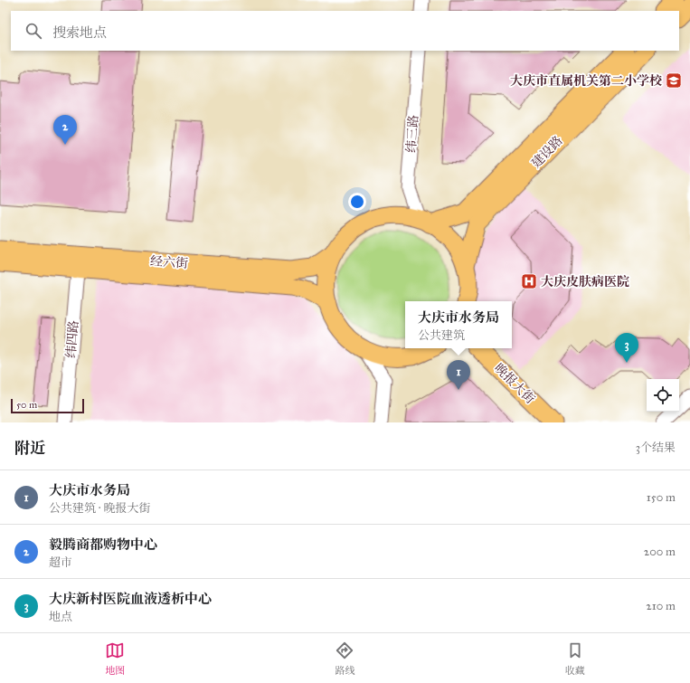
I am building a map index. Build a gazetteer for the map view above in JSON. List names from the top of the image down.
{
  "streets": {
    "main road": ["建设路", "经六街", "晚报大街"],
    "street": ["纬三路", "纬四路"]
  },
  "crossings": [
    ["纬三路", "建设路"],
    ["经六街", "纬四路"]
  ],
  "places": {
    "school or university": ["大庆市直属机关第二小学校"],
    "hospital": ["大庆皮肤病医院"]
  },
  "scale_bar": "50 m",
  "page": {
    "search": "搜索地点",
    "pins": ["2", "3", "1"],
    "popup": ["大庆市水务局", "公共建筑"],
    "scale": "50 m",
    "heading": ["附近", "3个结果"],
    "list": [
      {
        "mark": "1",
        "name": "大庆市水务局",
        "note": "公共建筑 · 晚报大街",
        "value": "150 m"
      },
      {
        "mark": "2",
        "name": "毅腾商都购物中心",
        "note": "超市",
        "value": "200 m"
      },
      {
        "mark": "3",
        "name": "大庆新村医院血液透析中心",
        "note": "地点",
        "value": "210 m"
      }
    ],
    "nav": ["地图", "路线", "收藏"]
  }
}
